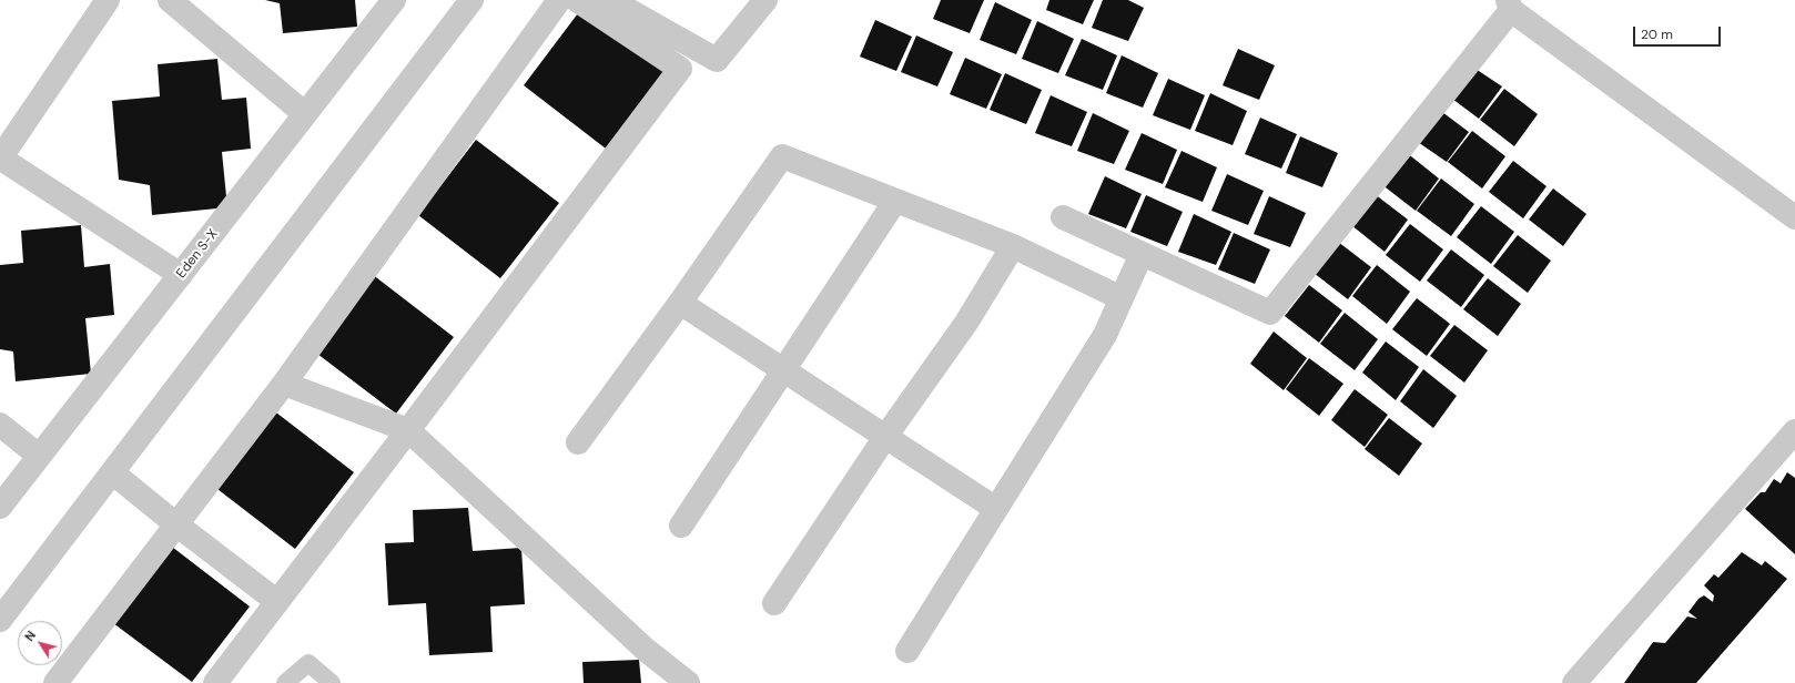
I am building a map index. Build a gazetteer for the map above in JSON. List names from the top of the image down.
{
  "streets": {
    "street": ["Eden S-X"]
  },
  "scale_bar": "20 m",
  "north": "top left"
}
